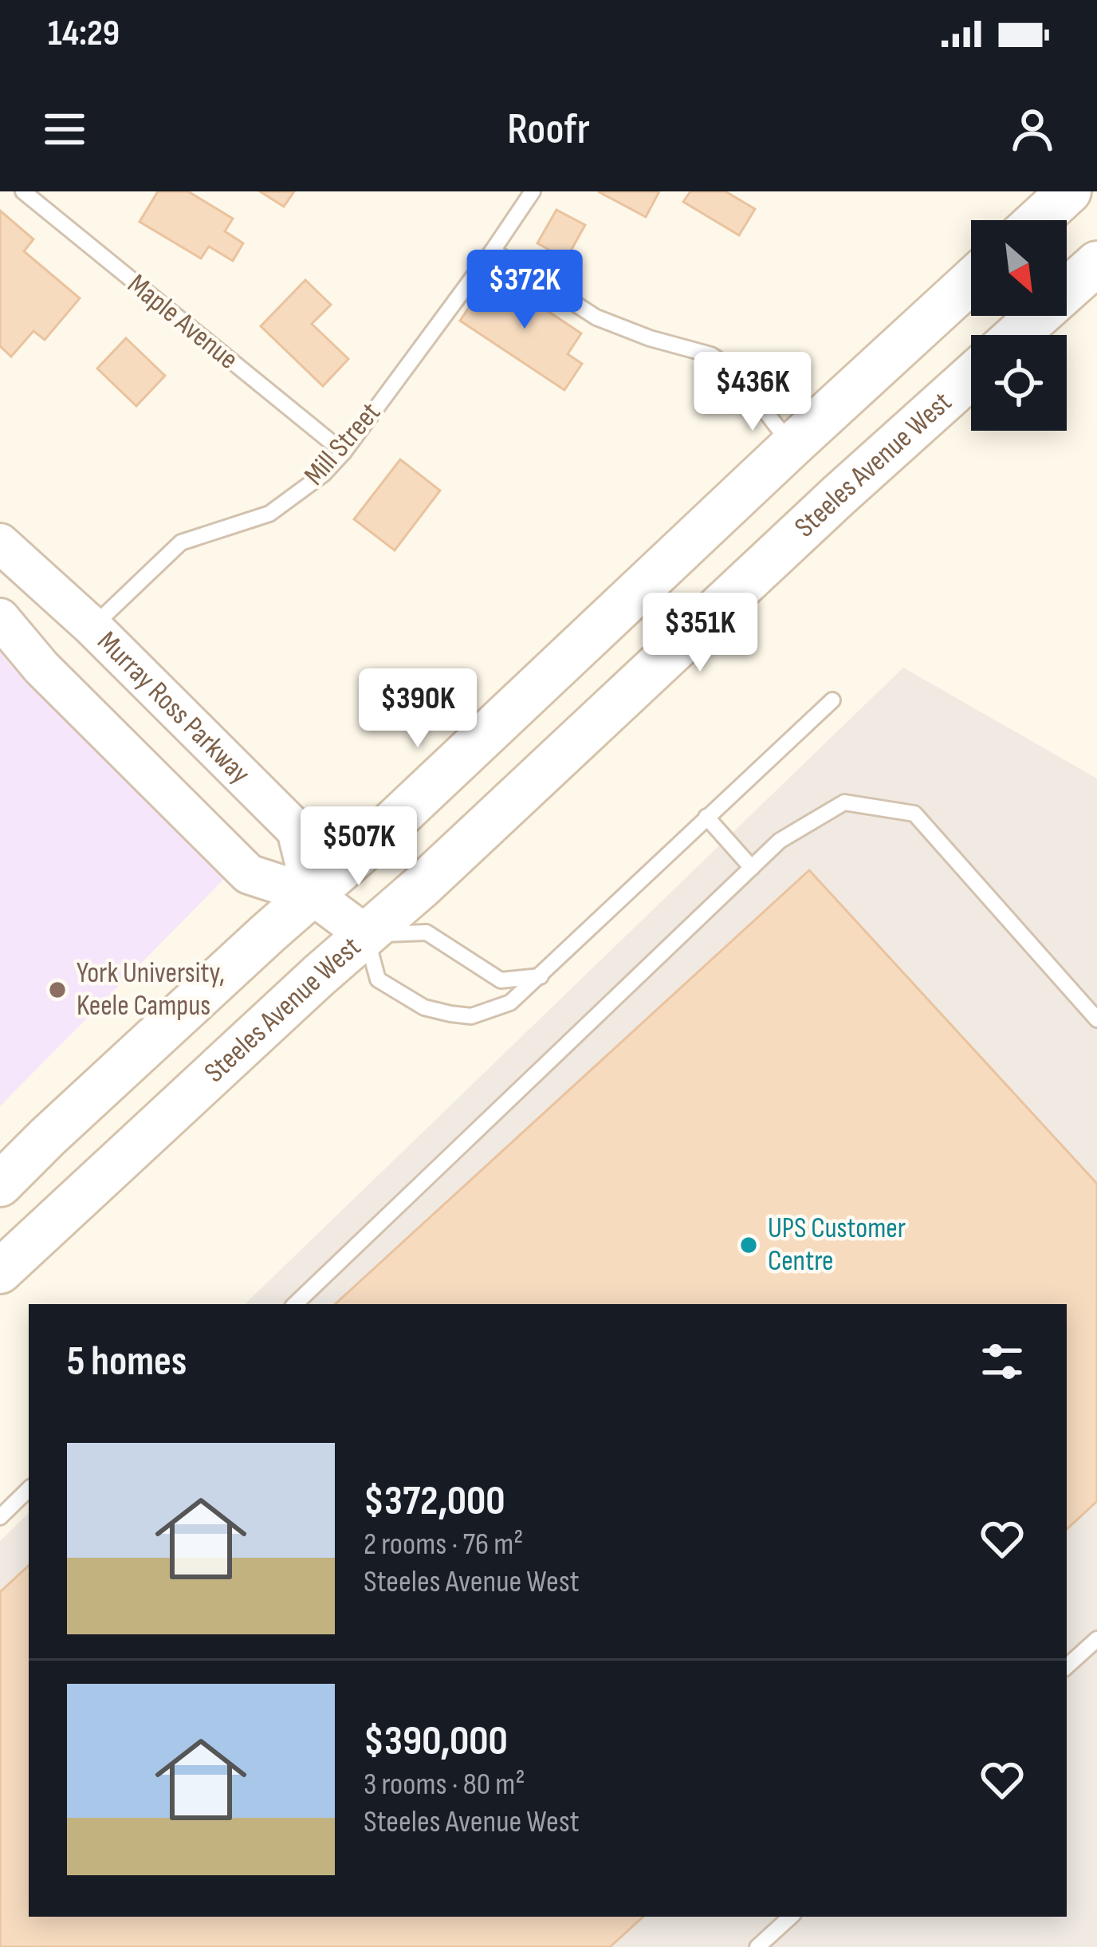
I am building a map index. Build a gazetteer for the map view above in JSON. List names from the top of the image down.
{
  "streets": {
    "main road": ["Steeles Avenue West"],
    "street": ["Murray Ross Parkway"],
    "lane": ["Maple Avenue", "Mill Street"]
  },
  "crossings": [
    ["Maple Avenue", "Mill Street"],
    ["Mill Street", "Murray Ross Parkway"]
  ],
  "places": ["York University, Keele Campus", "UPS Customer Centre"],
  "north": "bottom right",
  "page": {
    "status": "14:29",
    "header": "Roofr",
    "price": [
      "$372K",
      "$436K",
      "$351K",
      "$390K",
      "$507K"
    ],
    "heading": "5 homes",
    "list": [
      {
        "name": "$372,000",
        "note": "2 rooms · 76 m² · Steeles Avenue West"
      },
      {
        "name": "$390,000",
        "note": "3 rooms · 80 m² · Steeles Avenue West"
      }
    ]
  }
}
